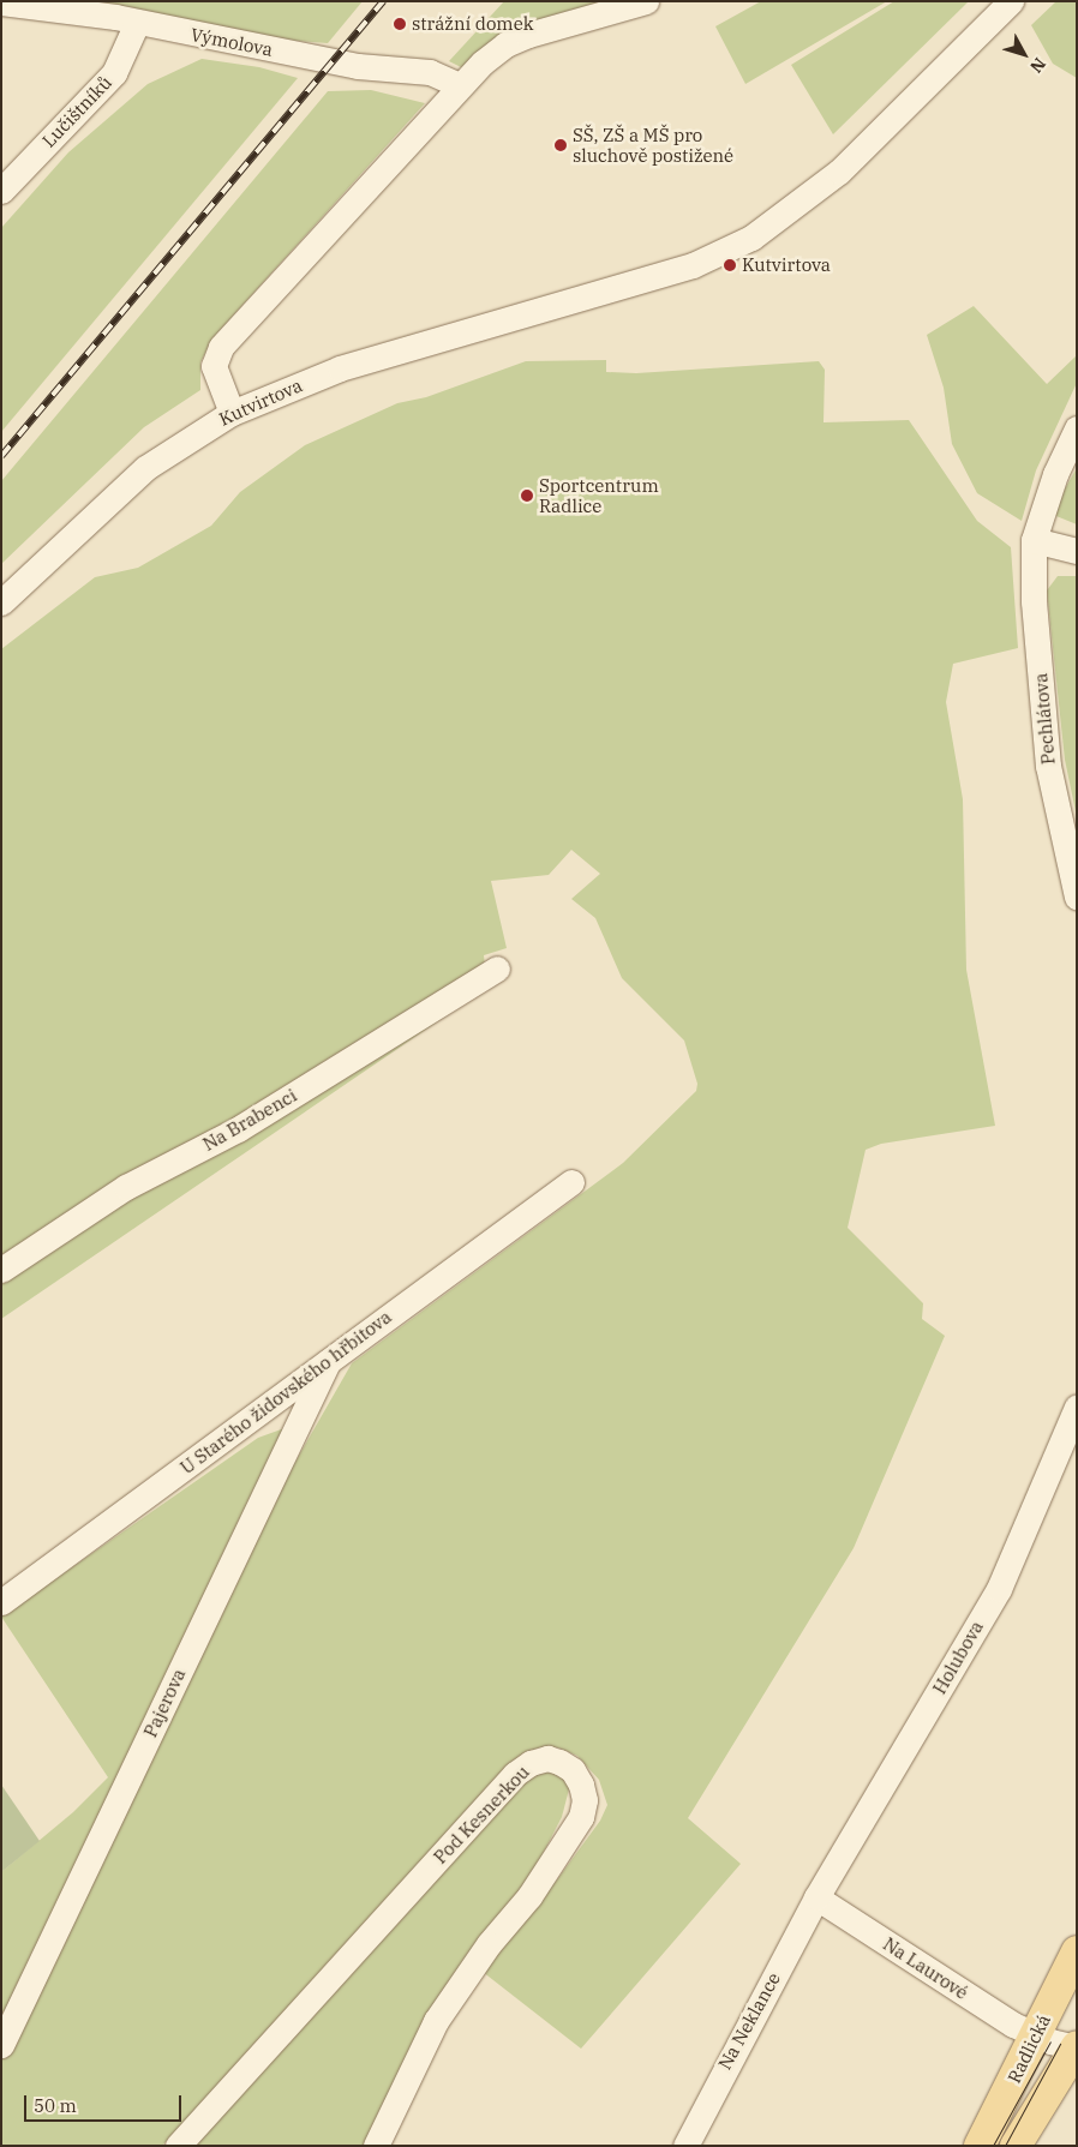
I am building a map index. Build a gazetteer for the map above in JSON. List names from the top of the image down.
{
  "streets": {
    "main road": ["Radlická"],
    "street": [
      "Výmolova",
      "Lučištníků",
      "Kutvirtova",
      "Pechlátova",
      "Na Brabenci",
      "U Starého židovského hřbitova",
      "Holubova",
      "Pajerova",
      "Pod Kesnerkou",
      "Na Laurové",
      "Na Neklance"
    ]
  },
  "crossings": [
    ["Výmolova", "Lučištníků"],
    ["U Starého židovského hřbitova", "Pajerova"],
    ["Holubova", "Na Laurové"],
    ["Holubova", "Na Neklance"],
    ["Na Laurové", "Na Neklance"],
    ["Na Laurové", "Radlická"]
  ],
  "places": [
    "strážní domek",
    "SŠ, ZŠ a MŠ pro sluchově postižené",
    "Kutvirtova",
    "Sportcentrum Radlice"
  ],
  "scale_bar": "50 m",
  "north": "bottom right"
}
